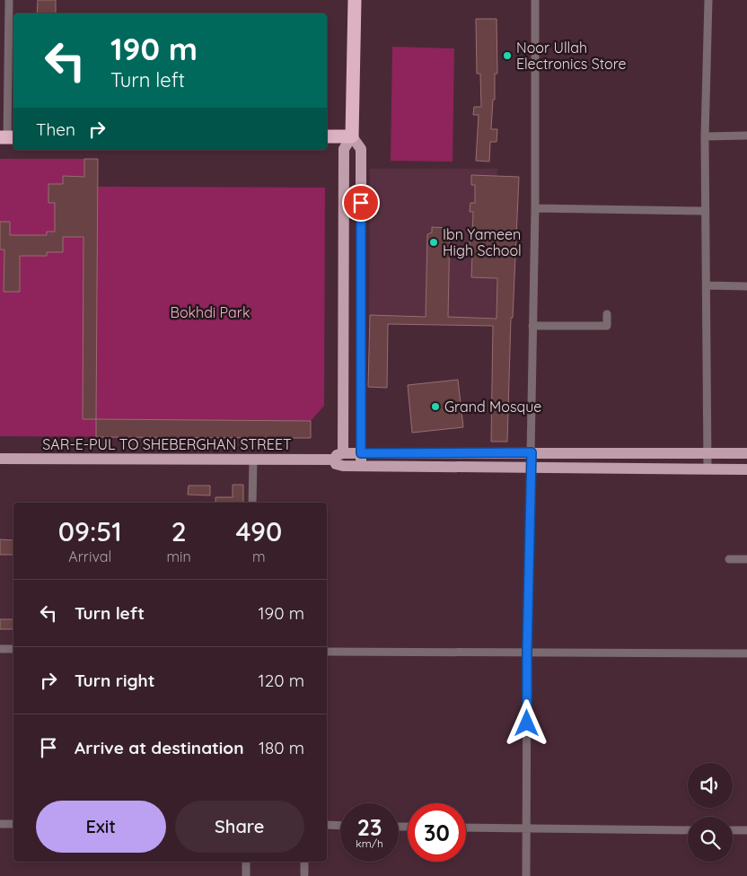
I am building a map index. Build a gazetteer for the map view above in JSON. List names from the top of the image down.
{
  "streets": {
    "main road": ["SAR-E-PUL TO SHEBERGHAN STREET"]
  },
  "parks": ["Bokhdi Park"],
  "places": ["Noor Ullah Electronics Store", "Ibn Yameen High School", "Grand Mosque"],
  "page": {
    "turn": ["190 m", "Turn left"],
    "then": "Then",
    "eta": [
      "09:51",
      "Arrival",
      "2",
      "min",
      "490",
      "m"
    ],
    "list": [
      {
        "name": "Turn left",
        "value": "190 m"
      },
      {
        "name": "Turn right",
        "value": "120 m"
      },
      {
        "name": "Arrive at destination",
        "value": "180 m"
      }
    ],
    "buttons": ["Exit", "Share"],
    "speed": "23 km/h",
    "limit": "30"
  }
}
